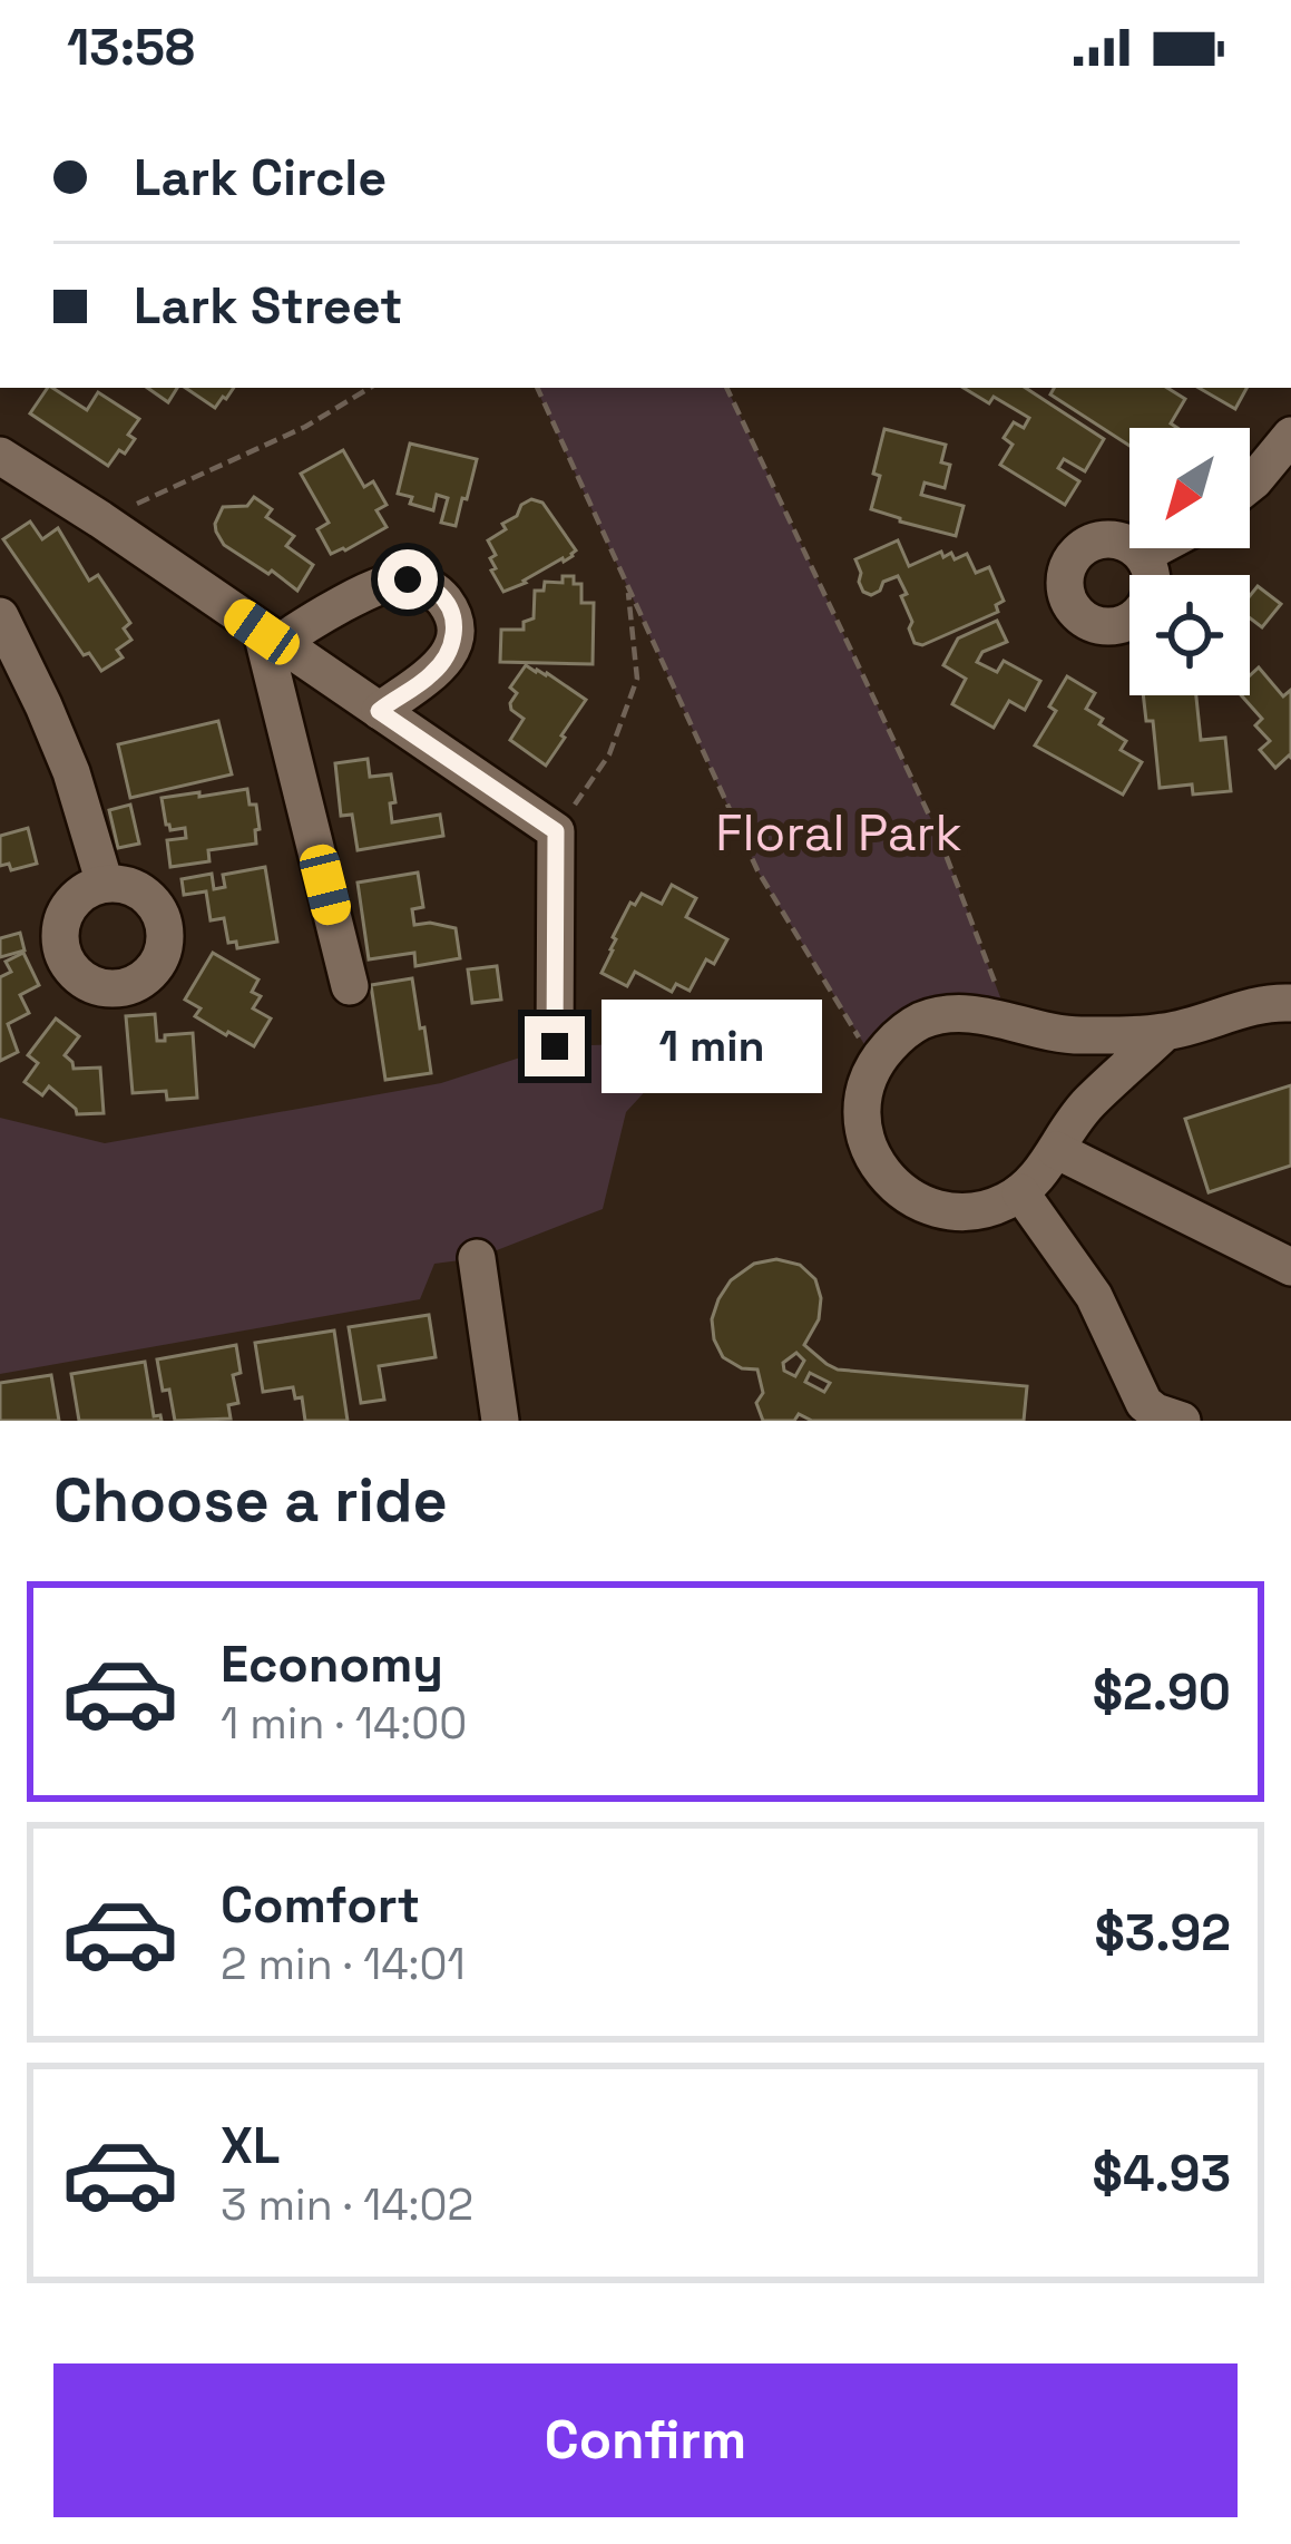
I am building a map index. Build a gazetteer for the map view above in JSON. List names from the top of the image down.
{
  "parks": ["Floral Park"],
  "north": "bottom left",
  "page": {
    "status": "13:58",
    "banner": ["Lark Circle", "Lark Street"],
    "bubble": "1 min",
    "heading": "Choose a ride",
    "list": [
      {
        "name": "Economy",
        "note": "1 min · 14:00",
        "value": "$2.90"
      },
      {
        "name": "Comfort",
        "note": "2 min · 14:01",
        "value": "$3.92"
      },
      {
        "name": "XL",
        "note": "3 min · 14:02",
        "value": "$4.93"
      }
    ],
    "buttons": "Confirm"
  }
}
